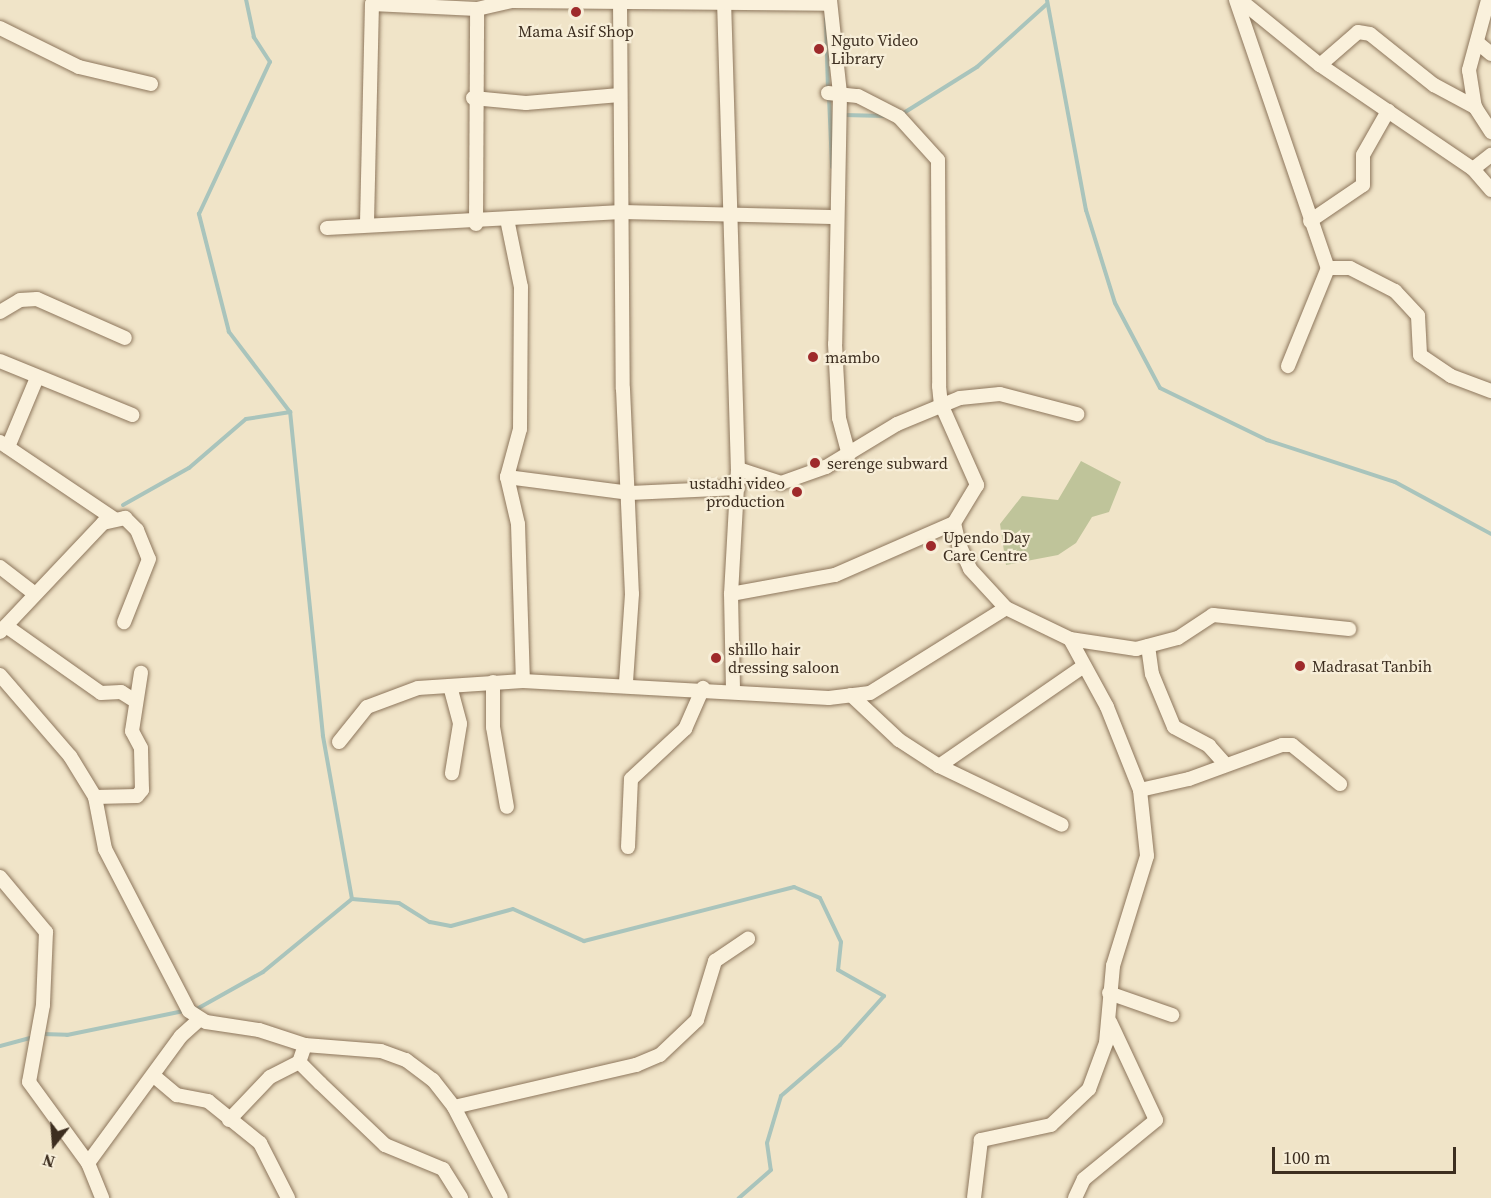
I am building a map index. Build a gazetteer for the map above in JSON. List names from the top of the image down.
{
  "places": [
    "Mama Asif Shop",
    "Nguto Video Library",
    "mambo",
    "serenge subward",
    "ustadhi video production",
    "Upendo Day Care Centre",
    "shillo hair dressing saloon",
    "Madrasat Tanbih"
  ],
  "scale_bar": "100 m",
  "north": "bottom"
}
